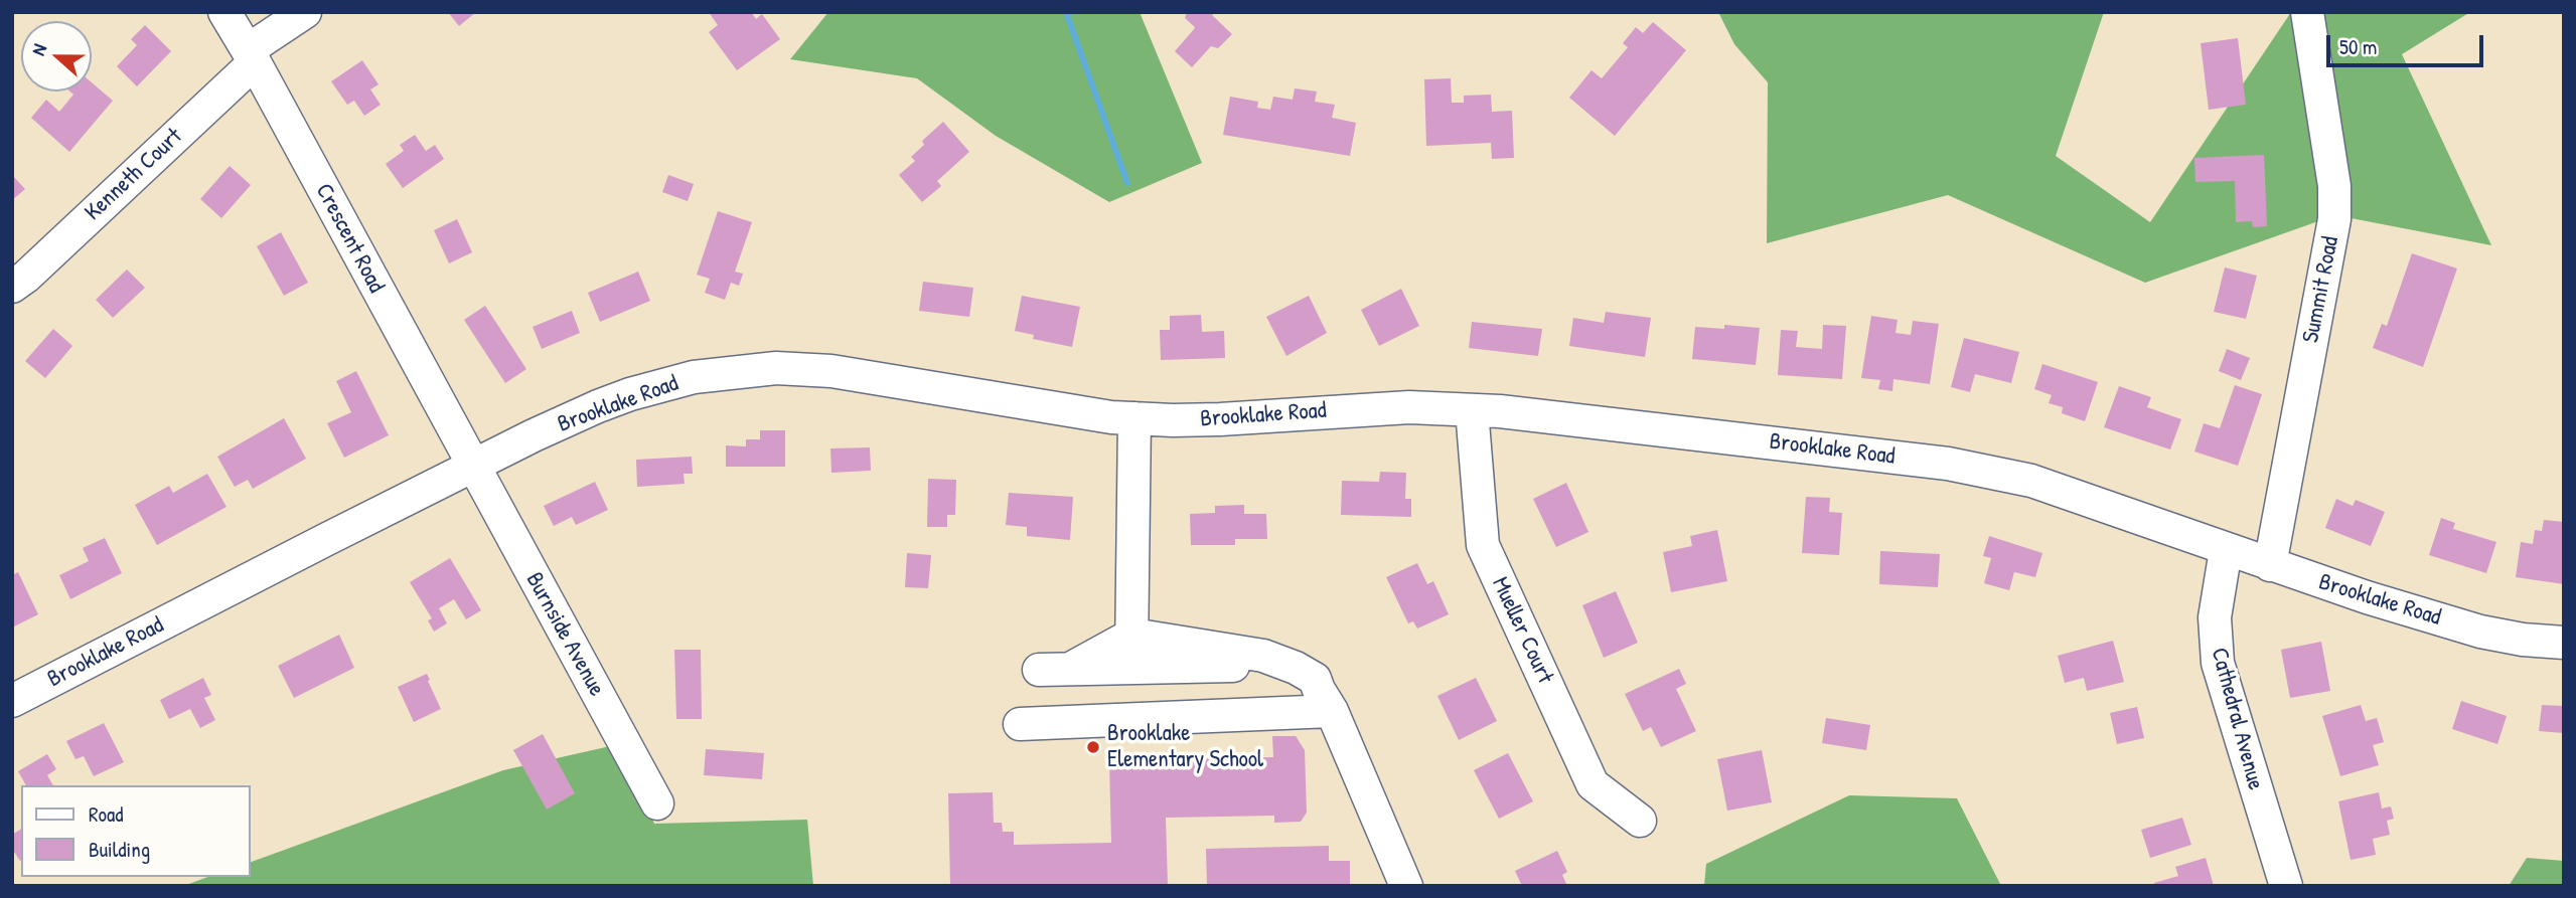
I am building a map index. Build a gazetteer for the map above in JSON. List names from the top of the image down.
{
  "streets": {
    "street": [
      "Kenneth Court",
      "Crescent Road",
      "Summit Road",
      "Brooklake Road",
      "Mueller Court",
      "Burnside Avenue",
      "Cathedral Avenue"
    ]
  },
  "crossings": [
    ["Kenneth Court", "Crescent Road"],
    ["Crescent Road", "Brooklake Road"],
    ["Crescent Road", "Burnside Avenue"],
    ["Summit Road", "Brooklake Road"],
    ["Brooklake Road", "Mueller Court"],
    ["Brooklake Road", "Burnside Avenue"],
    ["Brooklake Road", "Cathedral Avenue"]
  ],
  "places": ["Brooklake Elementary School"],
  "legend": ["Road", "Building"],
  "scale_bar": "50 m",
  "north": "left"
}
